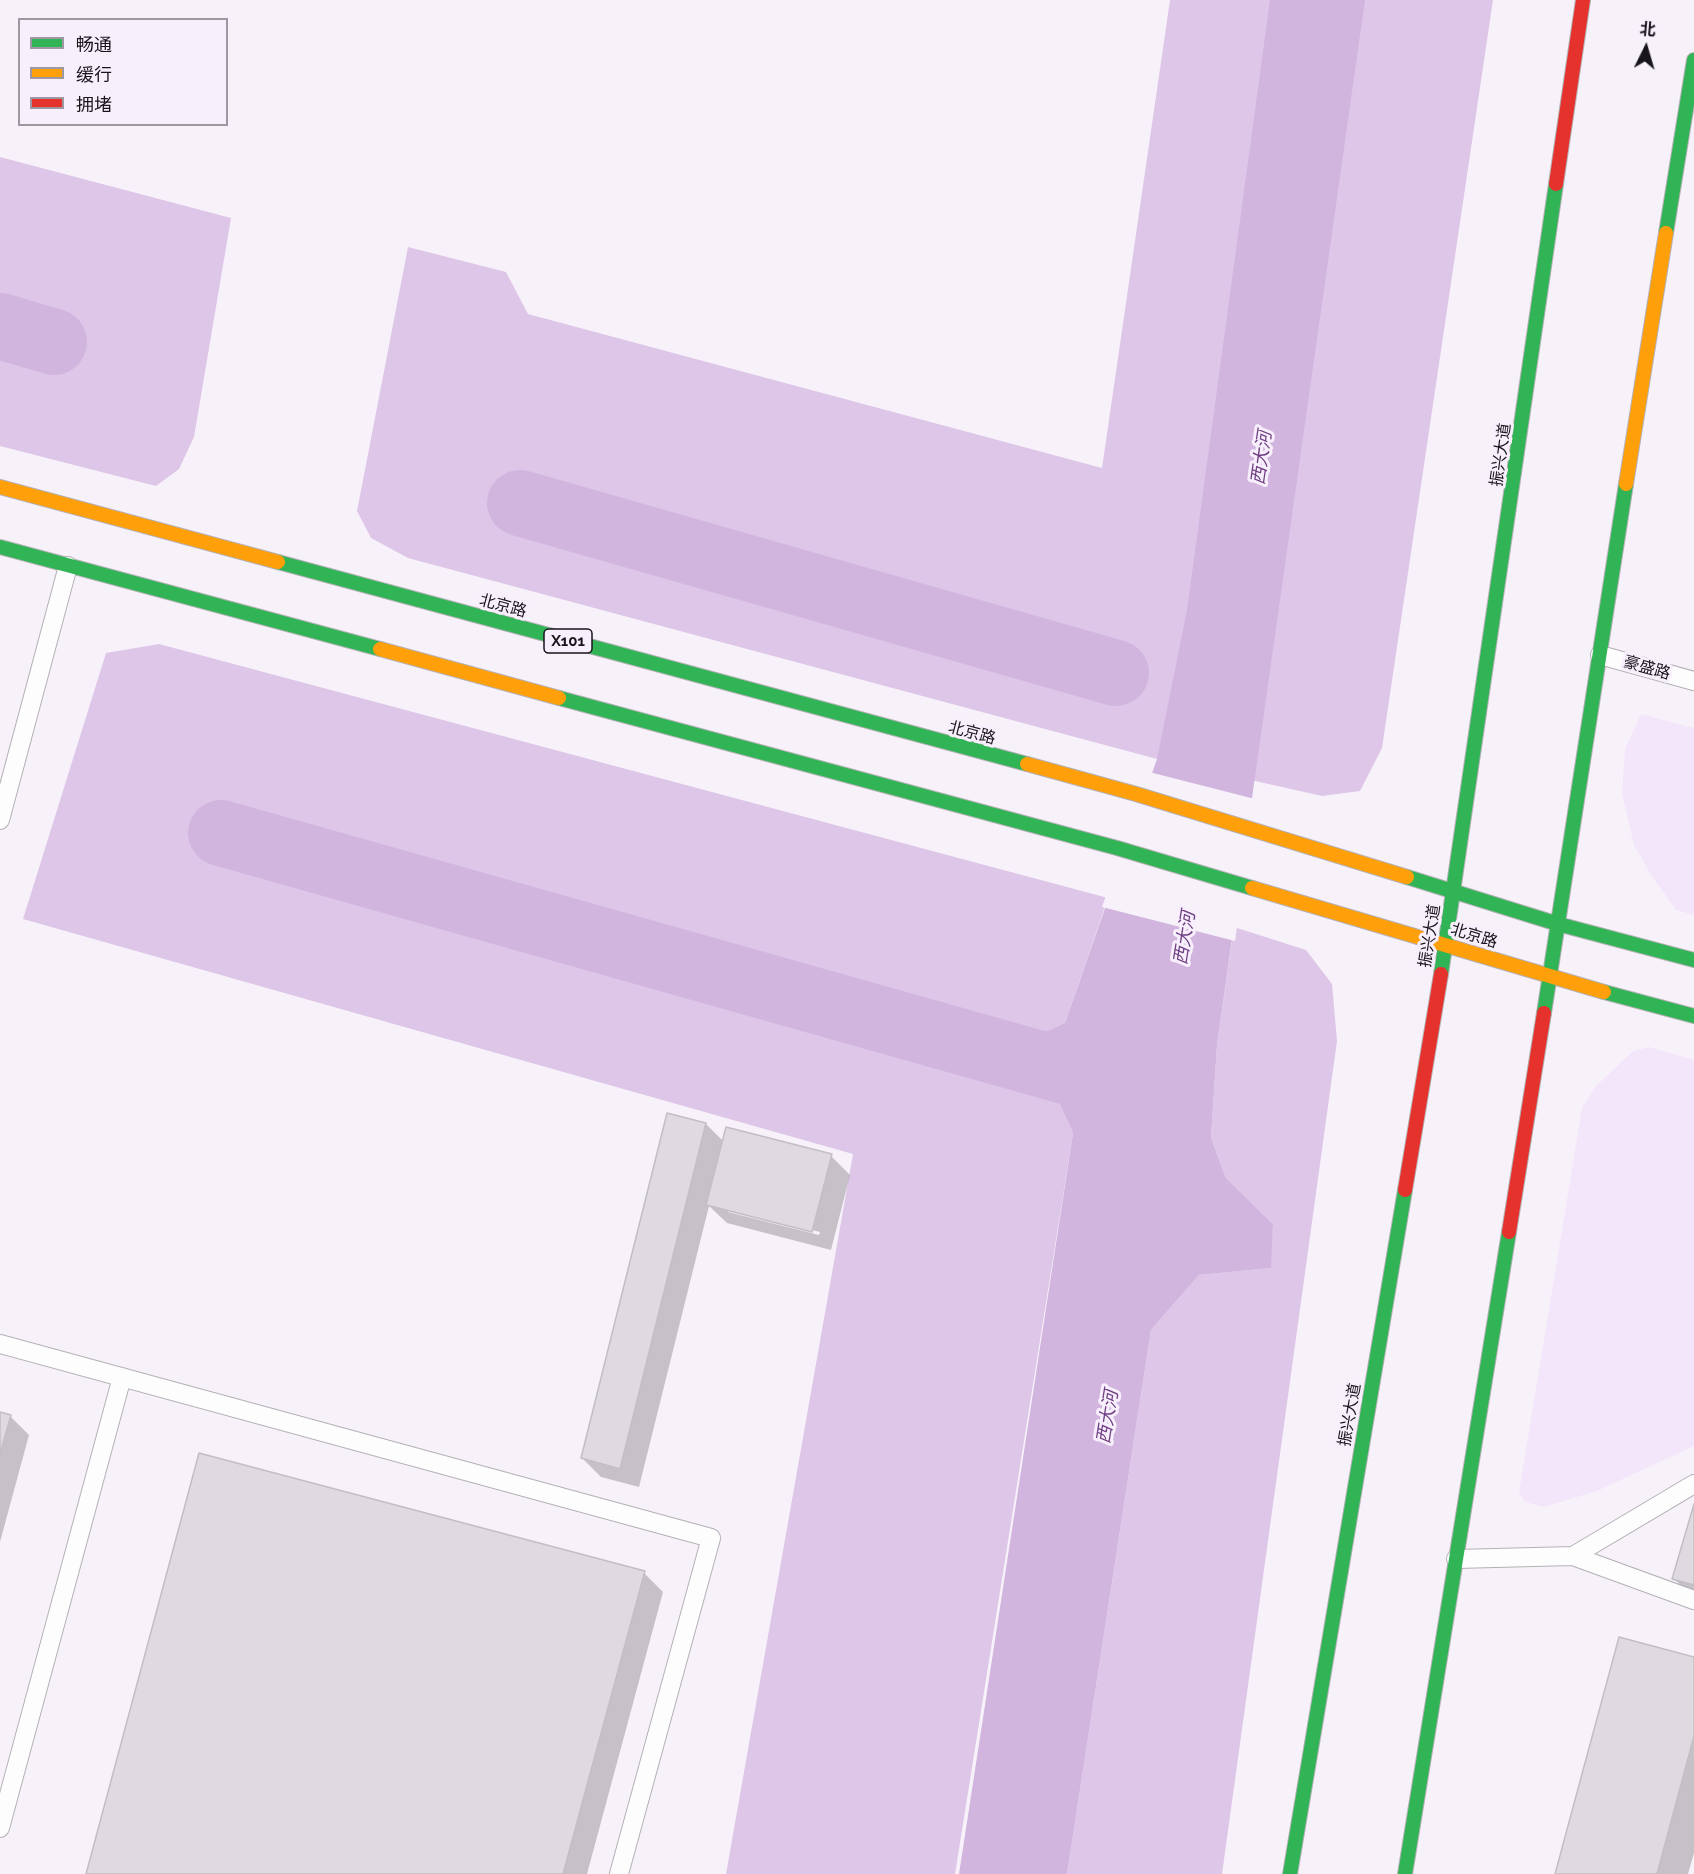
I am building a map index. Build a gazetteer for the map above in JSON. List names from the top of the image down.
{
  "streets": {
    "main road": ["振兴大道", "北京路", "X101"],
    "lane": ["豪盛路"]
  },
  "crossings": [
    ["振兴大道", "北京路"]
  ],
  "water": ["西大河"],
  "legend": ["畅通", "缓行", "拥堵"],
  "north": "top"
}
